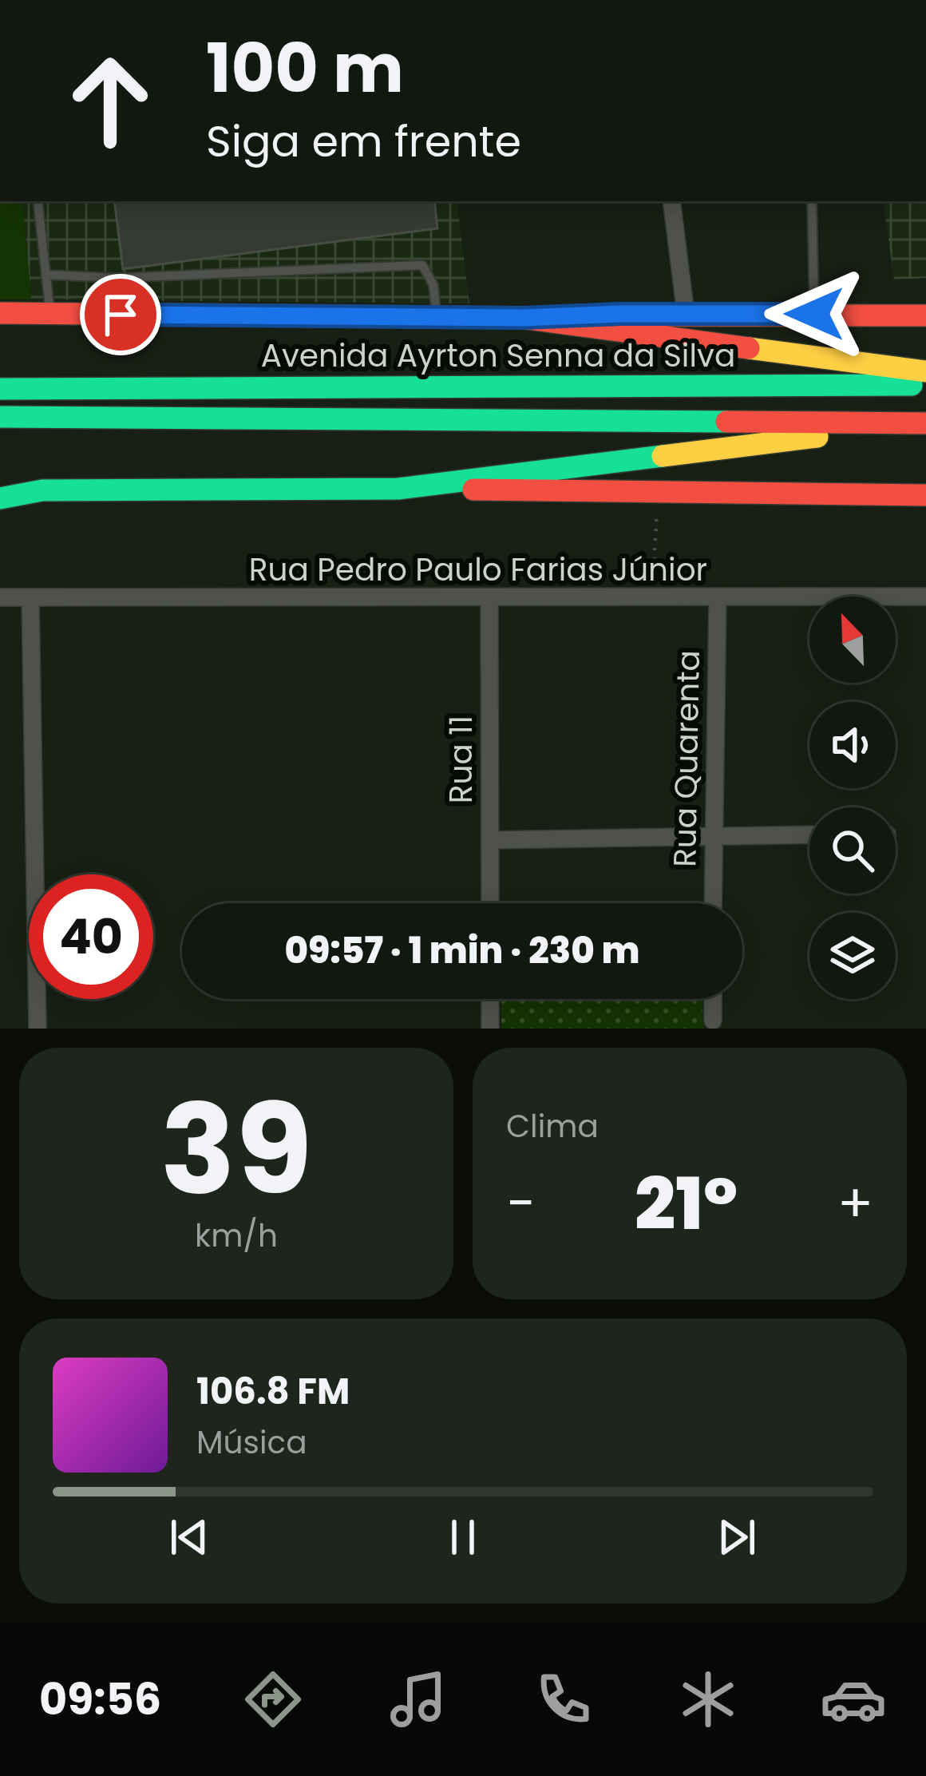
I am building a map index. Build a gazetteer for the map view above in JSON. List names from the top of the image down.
{
  "streets": {
    "main road": ["Avenida Ayrton Senna da Silva"],
    "street": ["Rua Pedro Paulo Farias Júnior", "Rua Quarenta", "Rua 11"]
  },
  "crossings": [
    ["Rua Pedro Paulo Farias Júnior", "Rua Quarenta"],
    ["Rua Pedro Paulo Farias Júnior", "Rua 11"]
  ],
  "north": "top left",
  "page": {
    "turn": ["100 m", "Siga em frente"],
    "limit": "40",
    "trip": "09:57 · 1 min · 230 m",
    "tile": [
      ["39", "km/h"],
      "Clima"
    ],
    "heat": ["−", "21°", "+"],
    "song": ["106.8 FM", "Música"],
    "tabs": "09:56"
  }
}
